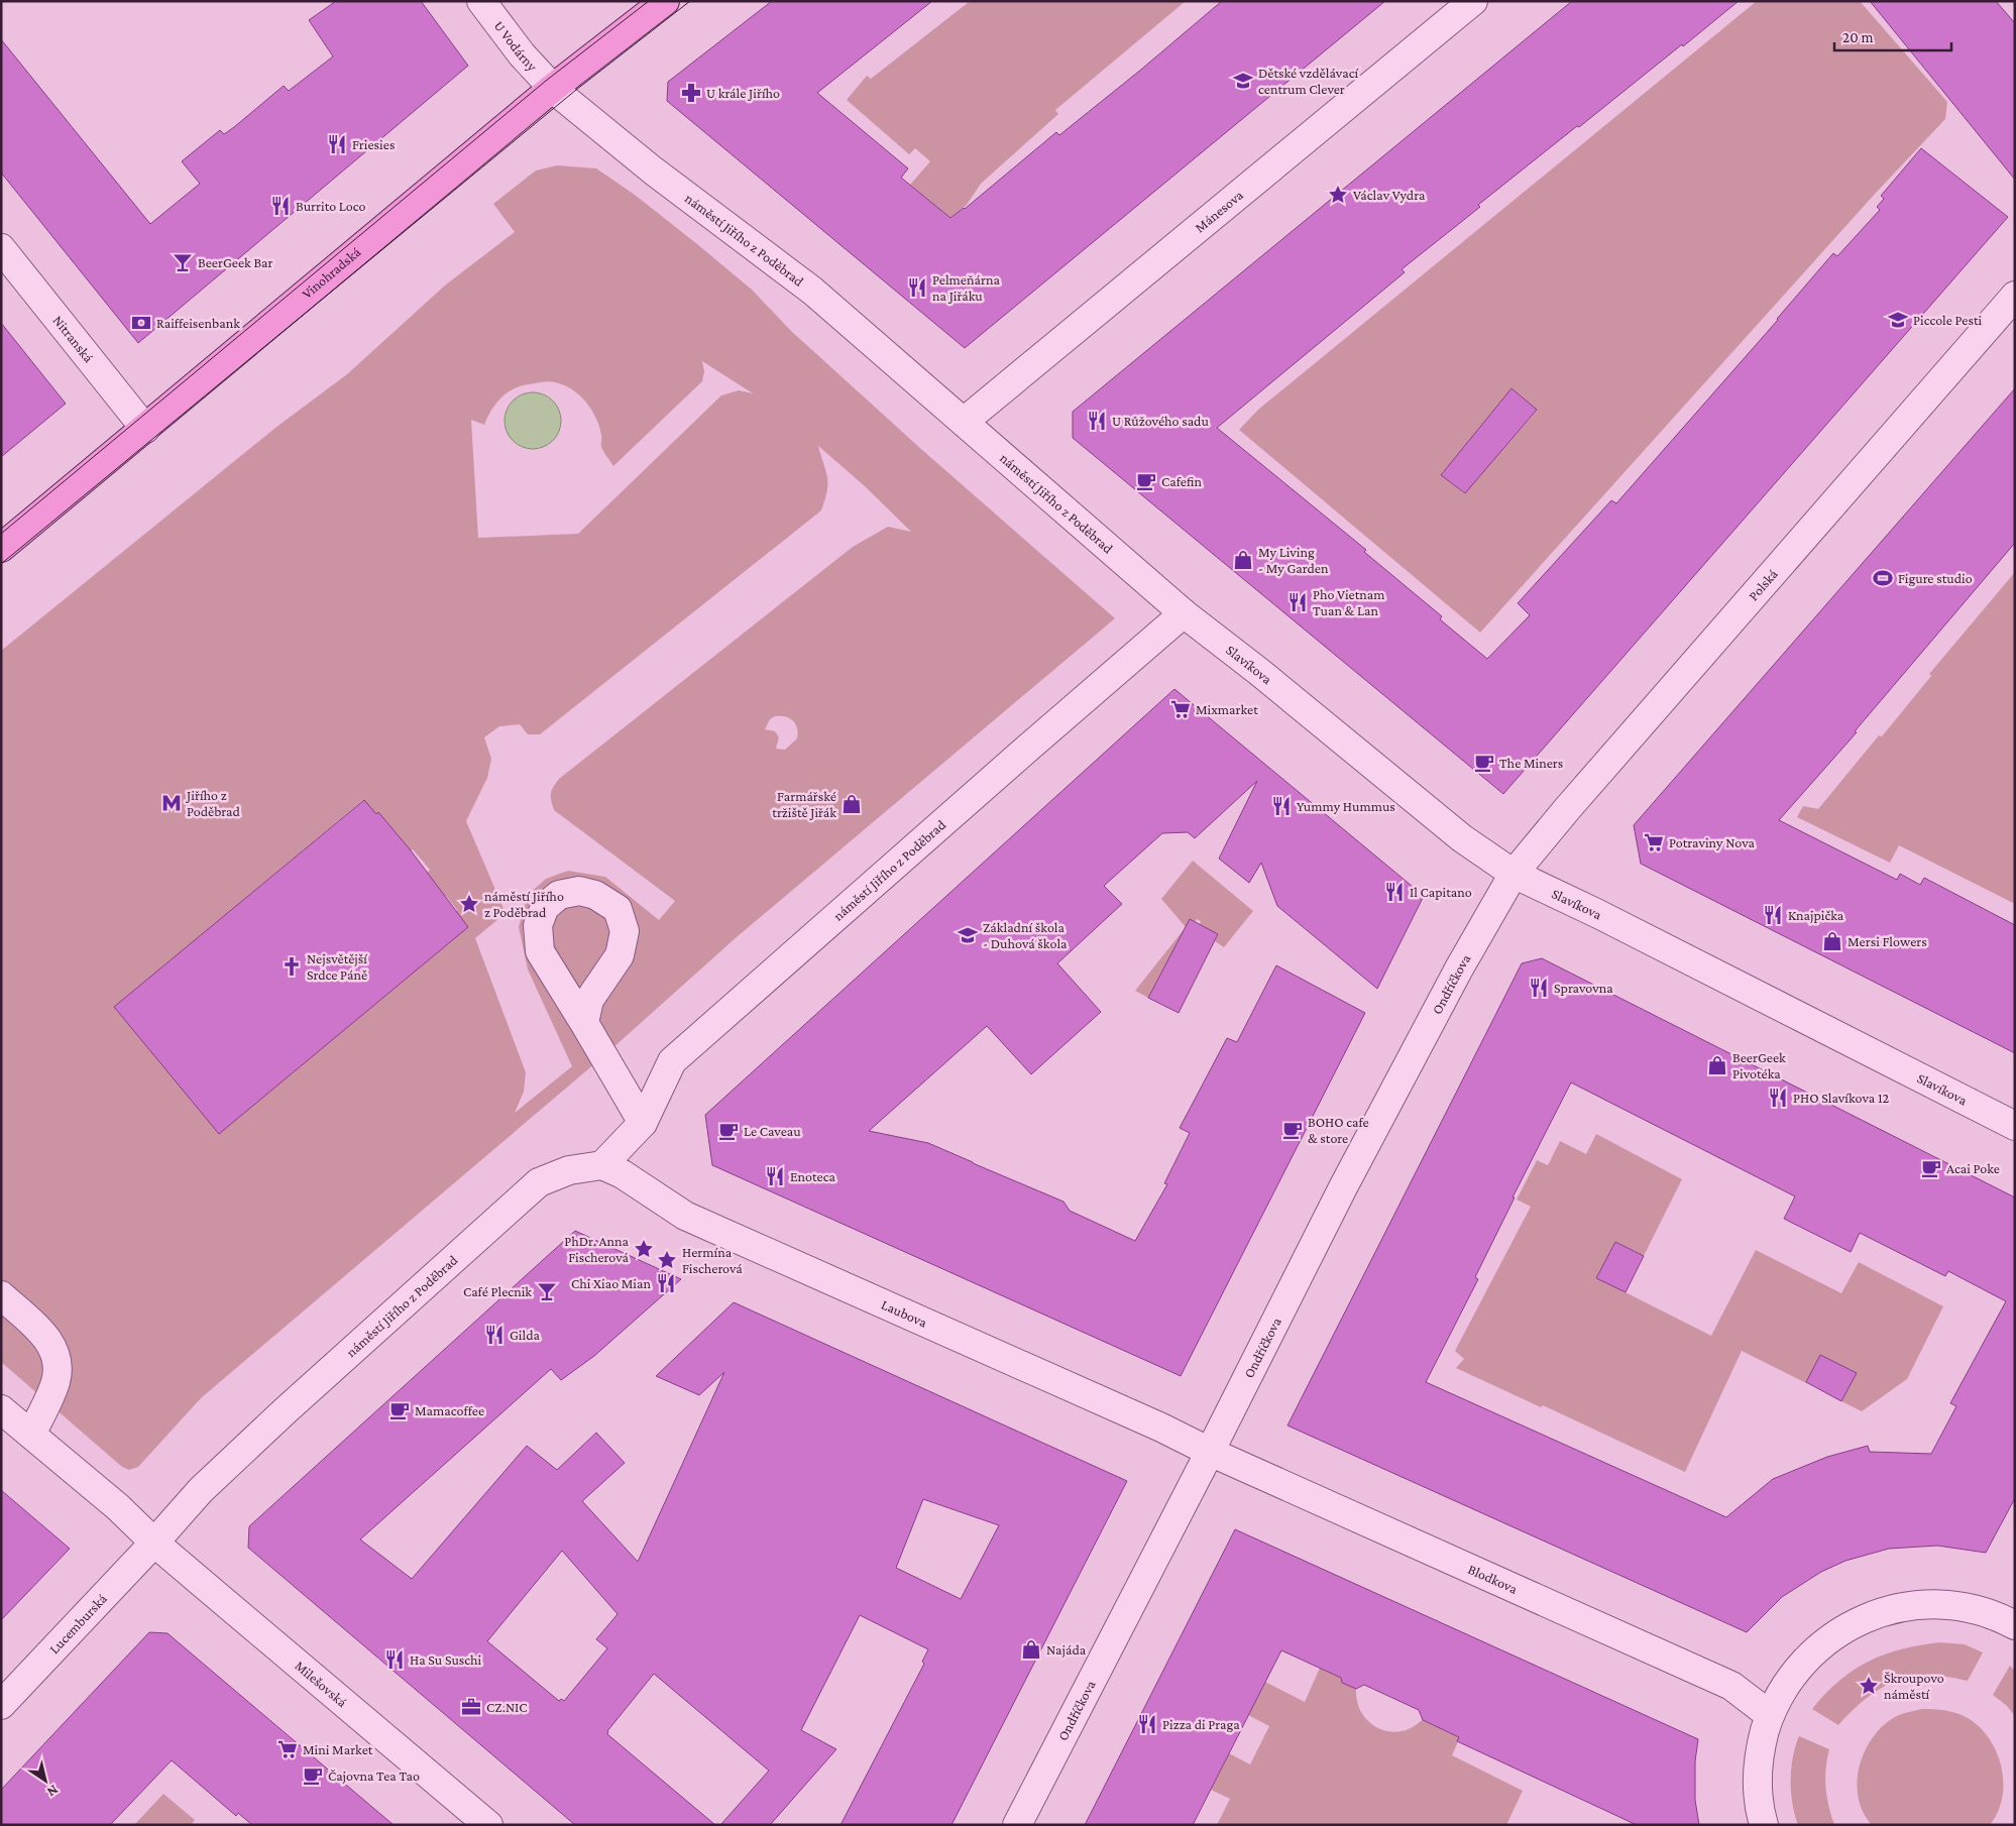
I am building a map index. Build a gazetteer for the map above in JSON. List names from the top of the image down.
{
  "streets": {
    "main road": ["Vinohradská"],
    "street": [
      "U Vodárny",
      "Mánesova",
      "náměstí Jiřího z Poděbrad",
      "Nitranská",
      "Polská",
      "Slavíkova",
      "Ondříčkova",
      "Laubova",
      "Blodkova",
      "Lucemburská",
      "Milešovská"
    ]
  },
  "crossings": [
    ["U Vodárny", "náměstí Jiřího z Poděbrad"],
    ["U Vodárny", "Vinohradská"],
    ["Mánesova", "náměstí Jiřího z Poděbrad"],
    ["náměstí Jiřího z Poděbrad", "Vinohradská"],
    ["náměstí Jiřího z Poděbrad", "Slavíkova"],
    ["náměstí Jiřího z Poděbrad", "Laubova"],
    ["náměstí Jiřího z Poděbrad", "Lucemburská"],
    ["náměstí Jiřího z Poděbrad", "Milešovská"],
    ["Vinohradská", "Nitranská"],
    ["Polská", "Slavíkova"],
    ["Polská", "Ondříčkova"],
    ["Slavíkova", "Ondříčkova"],
    ["Ondříčkova", "Laubova"],
    ["Ondříčkova", "Blodkova"],
    ["Laubova", "Blodkova"],
    ["Lucemburská", "Milešovská"]
  ],
  "places": {
    "school or university": ["Dětské vzdělávací centrum Clever", "Piccole Pesti", "Základní škola - Duhová škola"],
    "pharmacy": ["U krále Jiřího"],
    "restaurant": [
      "Friesies",
      "Burrito Loco",
      "Pelmeňárna na Jiřáku",
      "U Růžového sadu",
      "Pho Vietnam Tuan & Lan",
      "Yummy Hummus",
      "Il Capitano",
      "Knajpička",
      "Spravovna",
      "PHO Slavíkova 12",
      "Enoteca",
      "Chi Xiao Mian",
      "Gilda",
      "Ha Su Suschi",
      "Pizza di Praga"
    ],
    "place": [
      "Václav Vydra",
      "náměstí Jiřího z Poděbrad",
      "PhDr. Anna Fischerová",
      "Hermína Fischerová",
      "Škroupovo náměstí"
    ],
    "bar": ["BeerGeek Bar", "Café Plecnik"],
    "bank": ["Raiffeisenbank"],
    "cafe": [
      "Cafefin",
      "The Miners",
      "BOHO cafe & store",
      "Le Caveau",
      "Acai Poke",
      "Mamacoffee",
      "Čajovna Tea Tao"
    ],
    "shop": [
      "My Living - My Garden",
      "Farmářské tržiště Jiřák",
      "Mersi Flowers",
      "BeerGeek Pivotéka",
      "Najáda"
    ],
    "sports": ["Figure studio"],
    "supermarket": ["Mixmarket", "Potraviny Nova", "Mini Market"],
    "metro station": ["Jiřího z Poděbrad"],
    "church": ["Nejsvětější Srdce Páně"],
    "office": ["CZ.NIC"]
  },
  "scale_bar": "20 m",
  "north": "bottom right"
}
